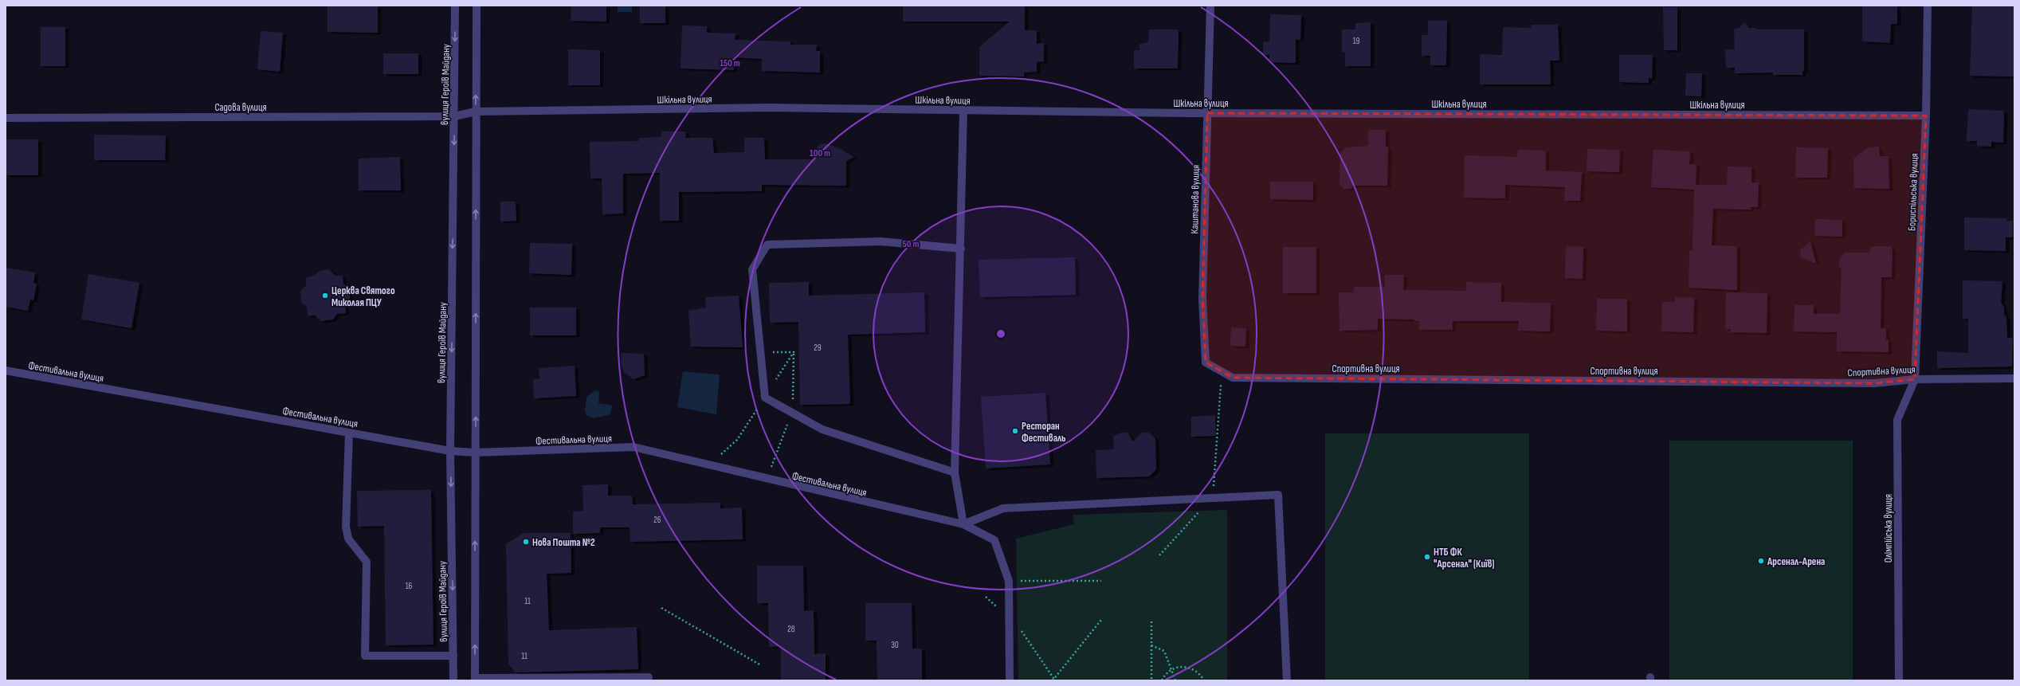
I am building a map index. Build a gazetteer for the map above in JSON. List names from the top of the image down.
{
  "streets": {
    "street": [
      "вулиця Героїв Майдану",
      "Шкільна вулиця",
      "Садова вулиця",
      "Бориспільська вулиця",
      "Каштанова вулиця",
      "Спортивна вулиця",
      "Фестивальна вулиця",
      "Олімпійська вулиця"
    ]
  },
  "crossings": [
    ["вулиця Героїв Майдану", "Садова вулиця"],
    ["вулиця Героїв Майдану", "Фестивальна вулиця"],
    ["Шкільна вулиця", "Садова вулиця"],
    ["Шкільна вулиця", "Бориспільська вулиця"],
    ["Шкільна вулиця", "Каштанова вулиця"],
    ["Бориспільська вулиця", "Спортивна вулиця"],
    ["Бориспільська вулиця", "Олімпійська вулиця"],
    ["Каштанова вулиця", "Спортивна вулиця"],
    ["Спортивна вулиця", "Олімпійська вулиця"]
  ],
  "places": [
    "Церква Святого Миколая ПЦУ",
    "Ресторан Фестиваль",
    "Нова Пошта №2",
    "НТБ ФК \"Арсенал\" (Київ)",
    "Арсенал-Арена"
  ],
  "house_numbers": [
    "19",
    "29",
    "26",
    "16",
    "11",
    "28",
    "30",
    "11"
  ],
  "rings": ["150 m", "100 m", "50 m"]
}
